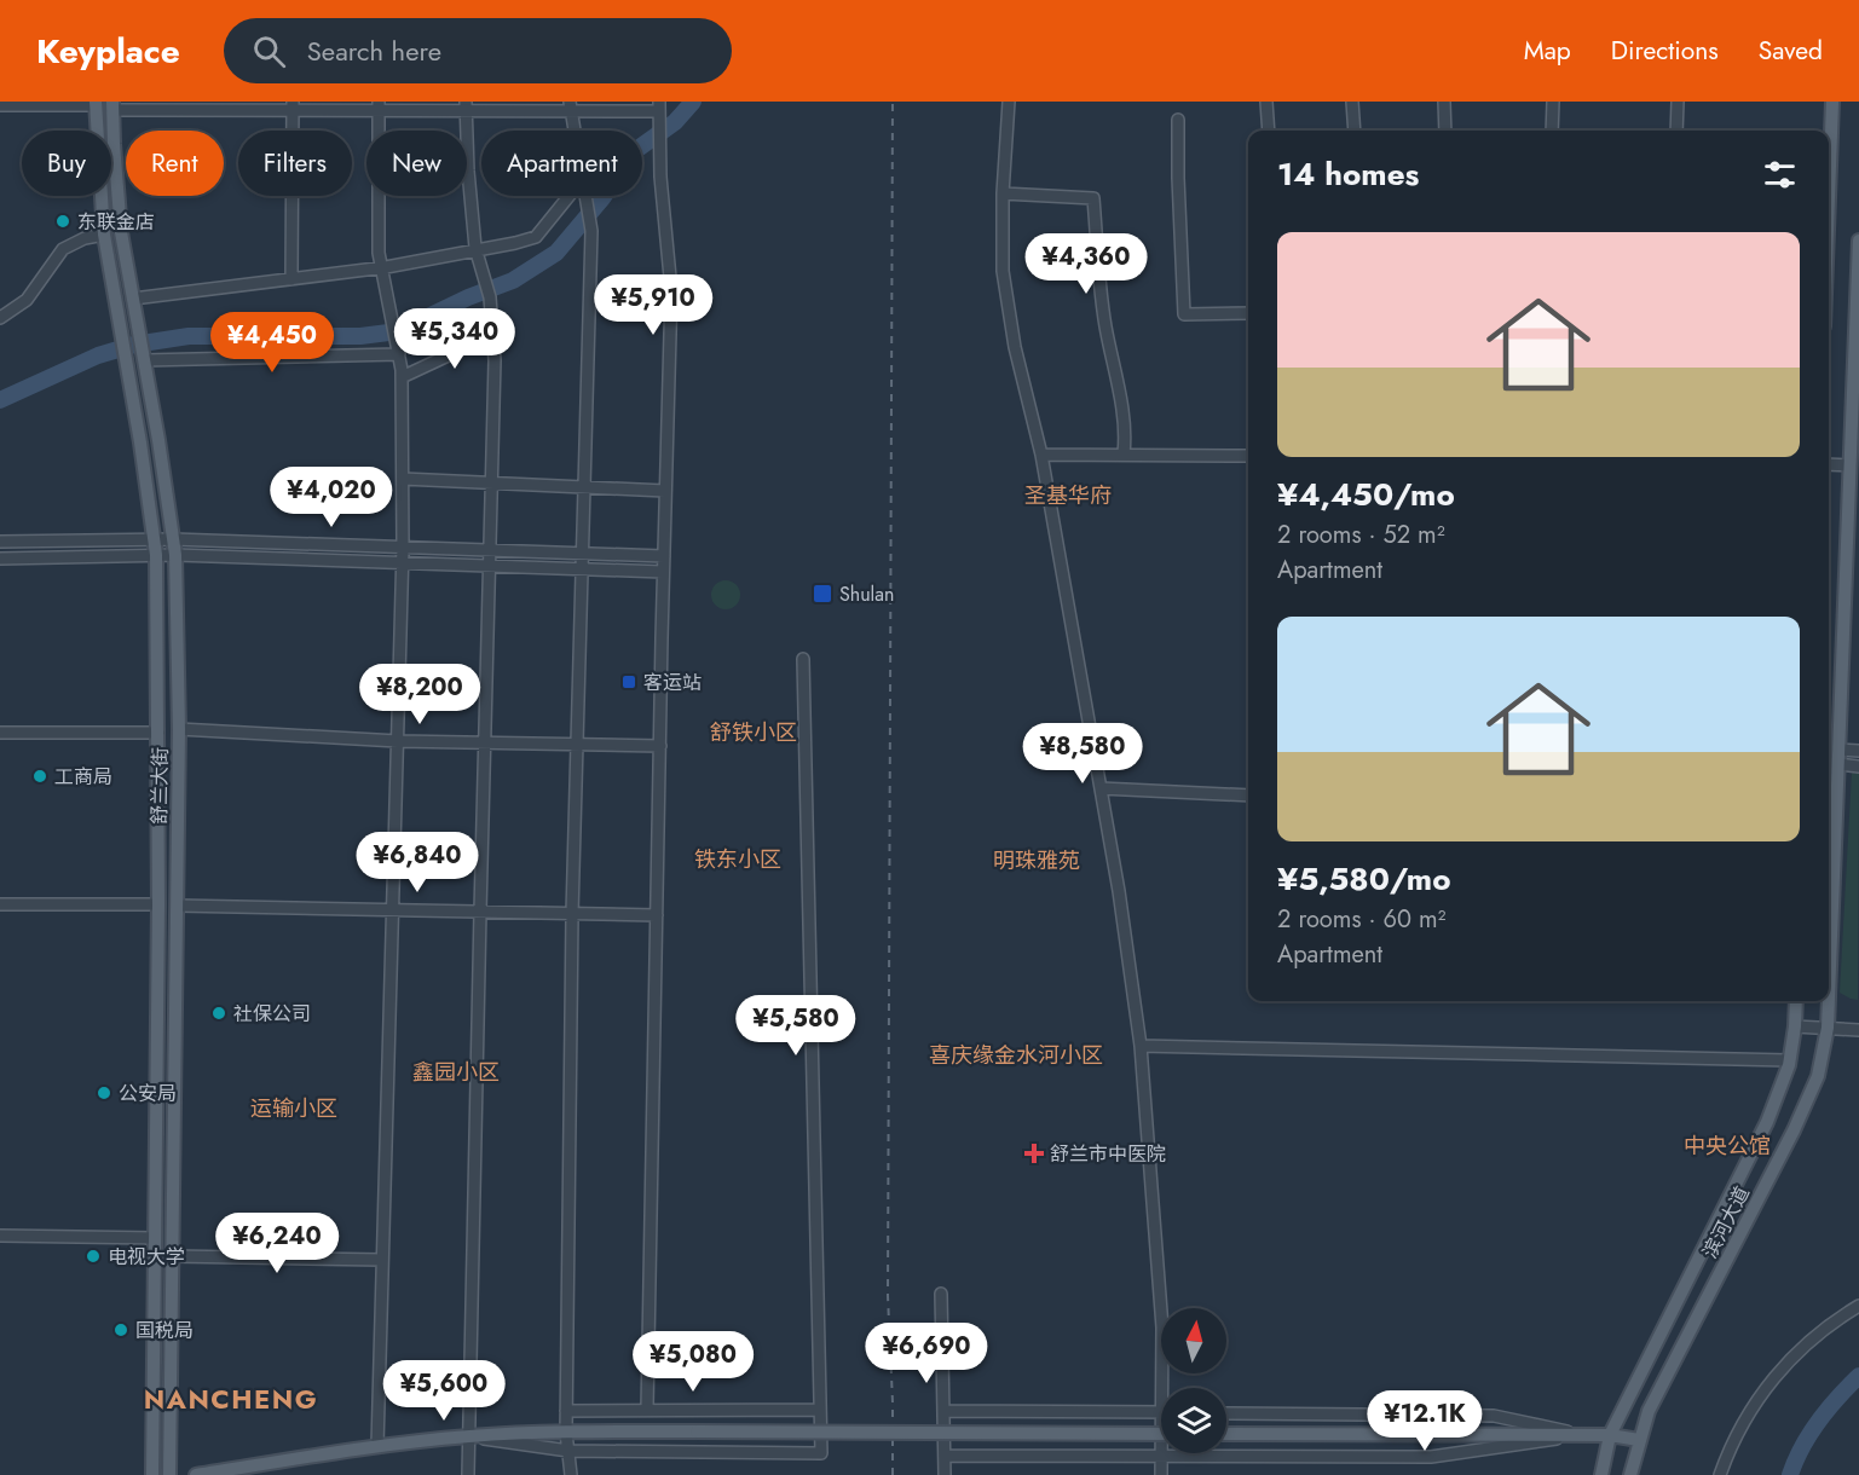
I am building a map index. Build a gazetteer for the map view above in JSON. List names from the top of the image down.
{
  "streets": {
    "main road": ["舒兰大街", "滨河大道"]
  },
  "districts": [
    "圣基华府",
    "舒铁小区",
    "铁东小区",
    "明珠雅苑",
    "喜庆缘金水河小区",
    "鑫园小区",
    "运输小区",
    "中央公馆",
    "NANCHENG"
  ],
  "places": {
    "other": [
      "东联金店",
      "工商局",
      "社保公司",
      "公安局",
      "电视大学",
      "国税局"
    ],
    "transit": ["Shulan", "客运站"],
    "health": ["舒兰市中医院"]
  },
  "north": "top",
  "page": {
    "header": "Keyplace",
    "search": "Search here",
    "nav": ["Map", "Directions", "Saved"],
    "chip": [
      "Buy",
      "Rent",
      "Filters",
      "New",
      "Apartment"
    ],
    "heading": "14 homes",
    "list": [
      {
        "name": "¥4,450/mo",
        "note": "2 rooms · 52 m² · Apartment"
      },
      {
        "name": "¥5,580/mo",
        "note": "2 rooms · 60 m² · Apartment"
      }
    ],
    "price": [
      "¥4,360",
      "¥5,910",
      "¥5,340",
      "¥4,450",
      "¥4,020",
      "¥8,200",
      "¥8,580",
      "¥6,840",
      "¥5,580",
      "¥6,240",
      "¥6,690",
      "¥5,080",
      "¥5,600",
      "¥12.1K"
    ]
  }
}
